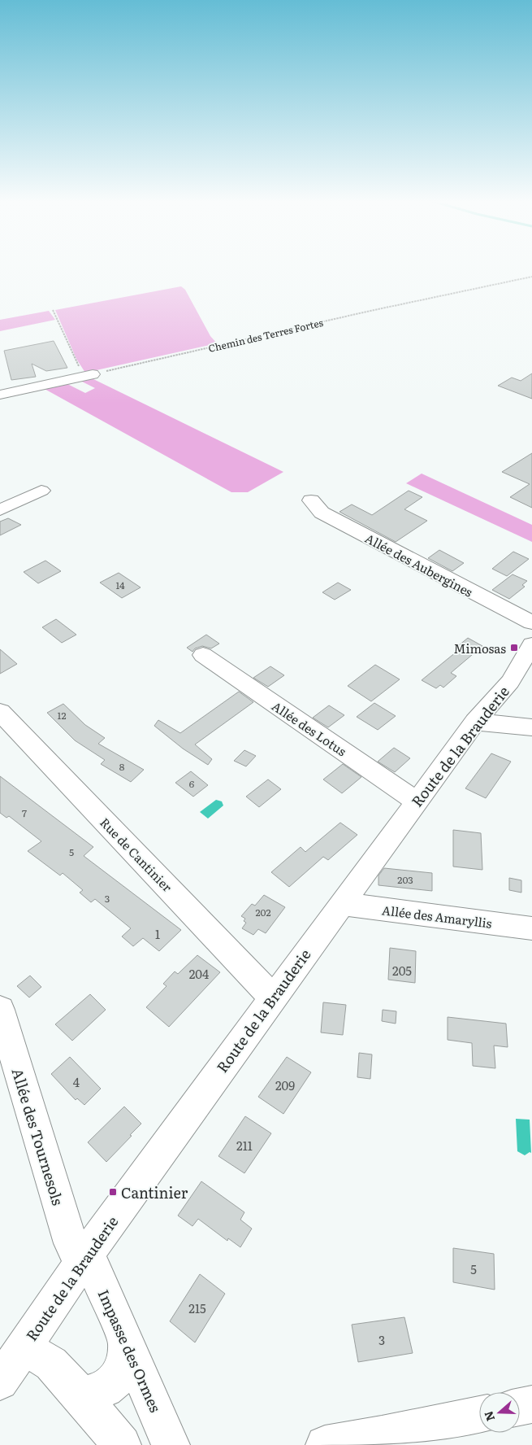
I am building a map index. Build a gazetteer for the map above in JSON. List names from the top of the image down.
{
  "streets": {
    "street": [
      "Allée des Aubergines",
      "Allée des Lotus",
      "Route de la Brauderie",
      "Rue de Cantinier",
      "Allée des Amaryllis",
      "Allée des Tournesols",
      "Impasse des Ormes"
    ],
    "path": ["Chemin des Terres Fortes"]
  },
  "crossings": [
    ["Allée des Lotus", "Route de la Brauderie"],
    ["Route de la Brauderie", "Rue de Cantinier"],
    ["Route de la Brauderie", "Allée des Amaryllis"],
    ["Route de la Brauderie", "Allée des Tournesols"],
    ["Route de la Brauderie", "Impasse des Ormes"],
    ["Allée des Tournesols", "Impasse des Ormes"]
  ],
  "places": {
    "transit": ["Mimosas", "Cantinier"]
  },
  "house_numbers": [
    "14",
    "12",
    "8",
    "6",
    "7",
    "5",
    "203",
    "3",
    "202",
    "1",
    "205",
    "204",
    "4",
    "209",
    "211",
    "5",
    "215",
    "3"
  ],
  "north": "left"
}
